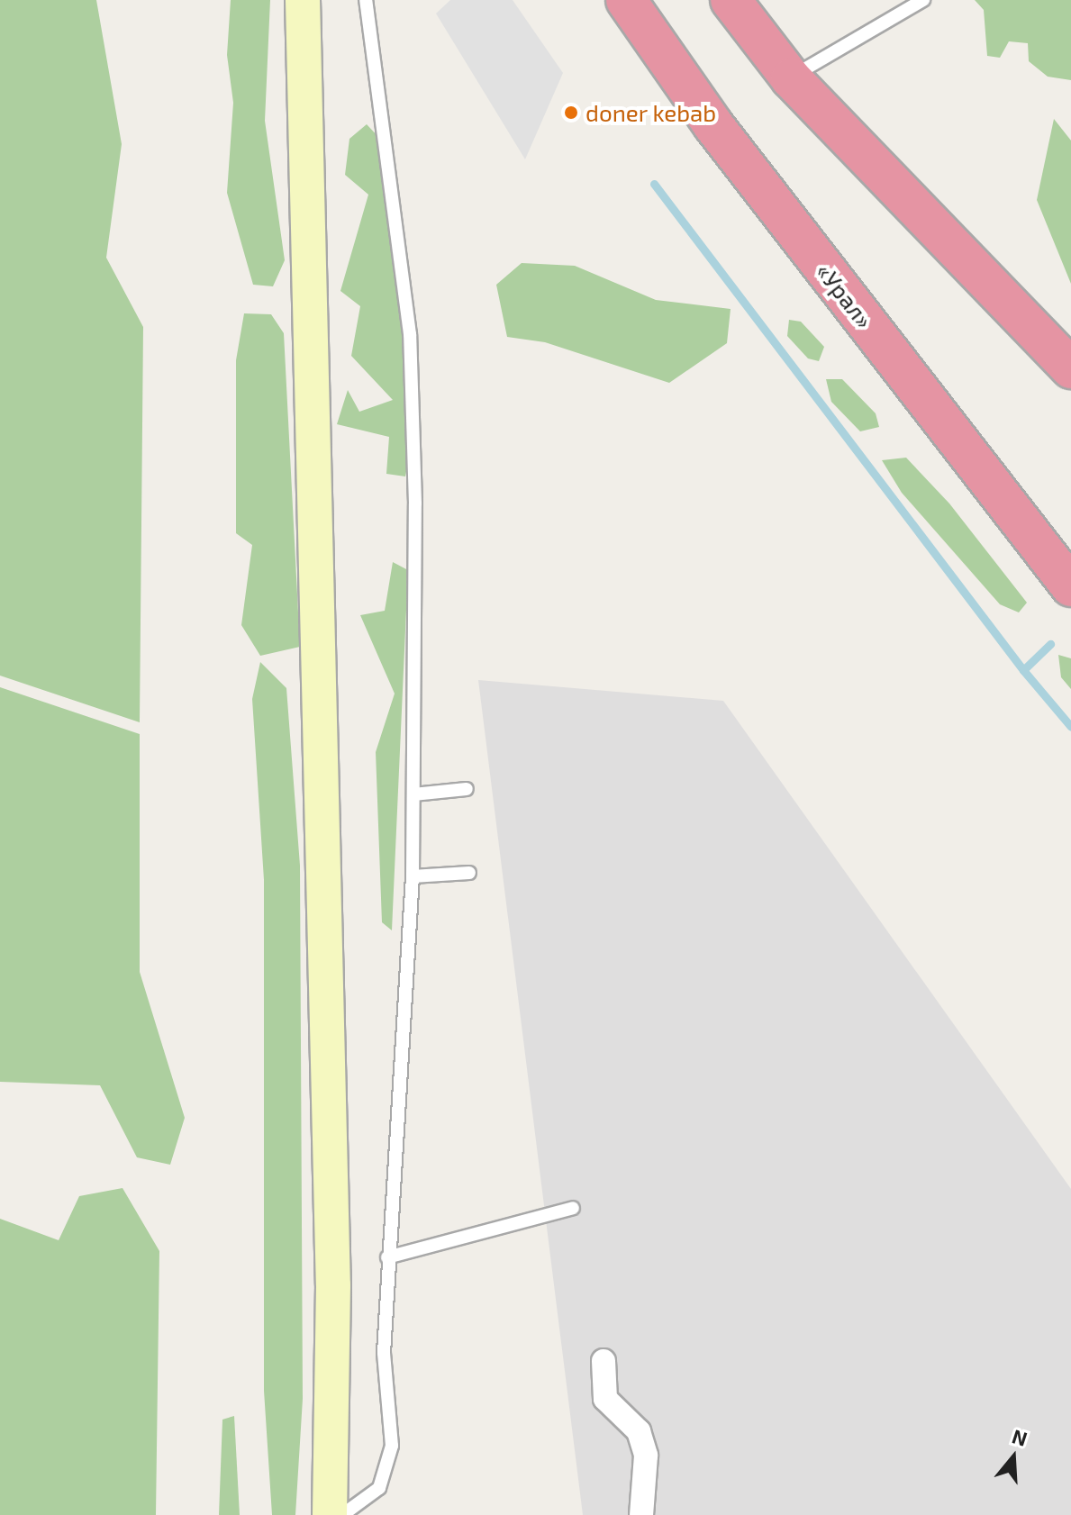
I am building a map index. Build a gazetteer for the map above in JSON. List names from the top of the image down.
{
  "streets": {
    "highway": ["«Урал»"]
  },
  "places": ["doner kebab"],
  "north": "top"
}
